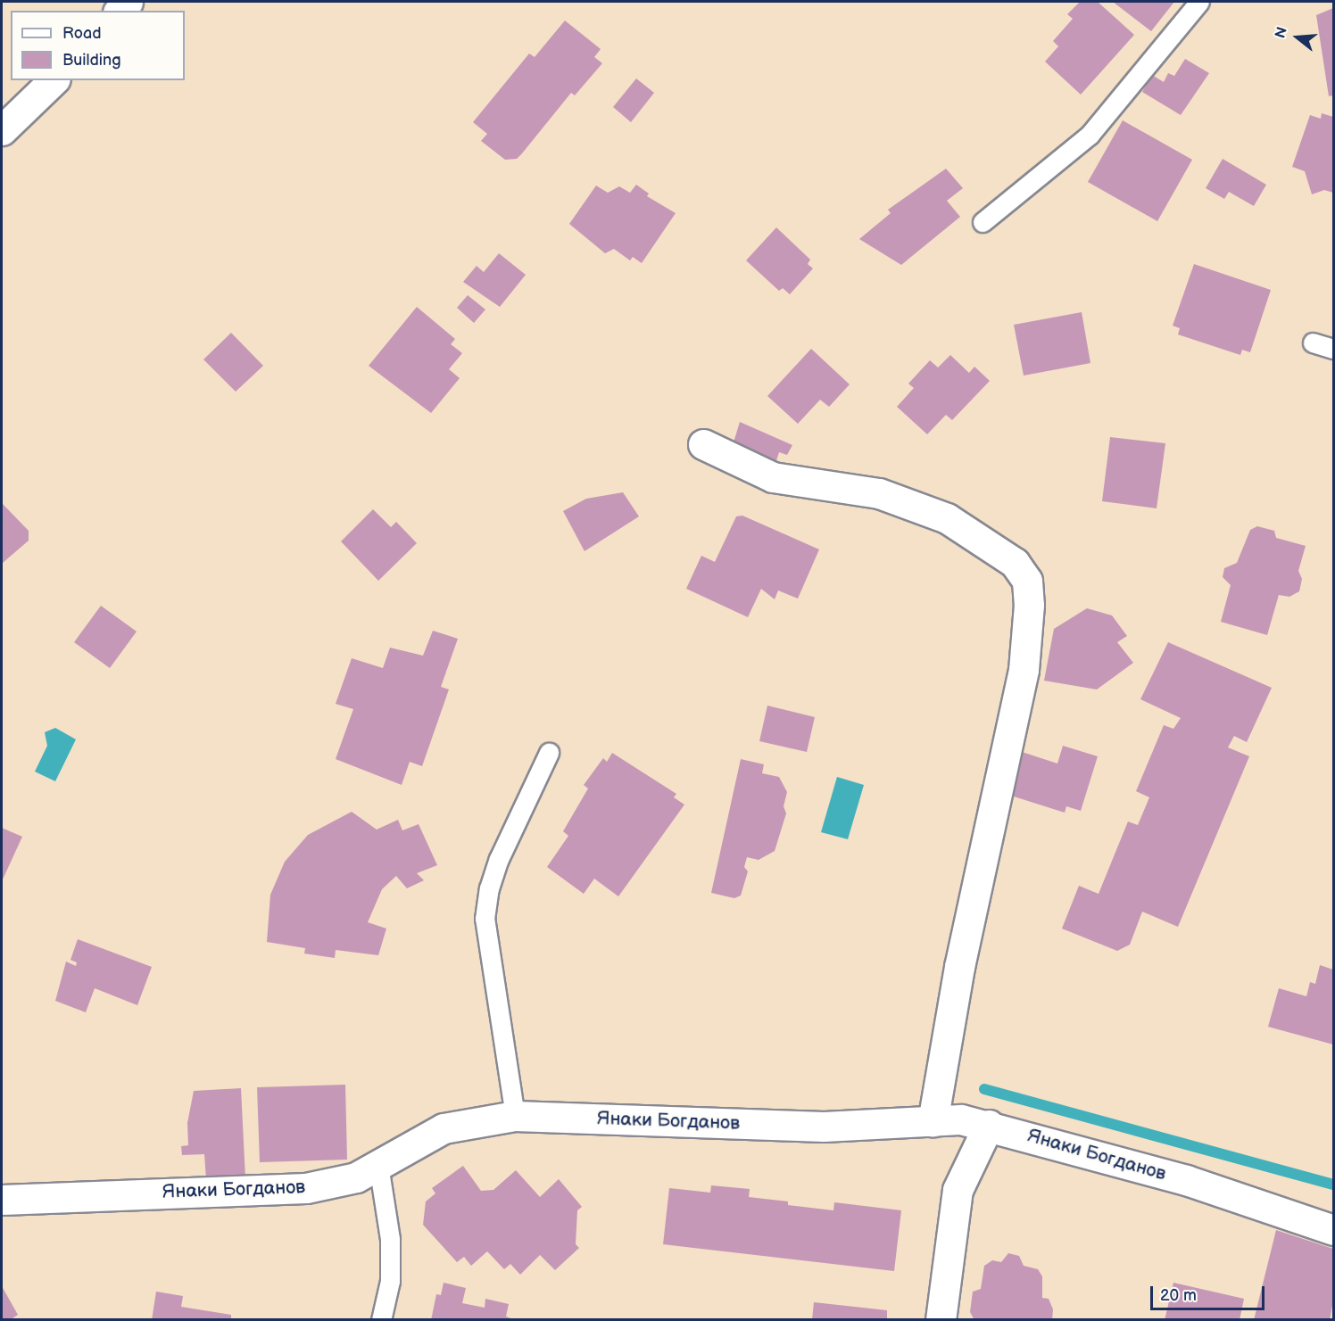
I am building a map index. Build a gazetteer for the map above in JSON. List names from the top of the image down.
{
  "streets": {
    "street": ["Янаки Богданов"]
  },
  "legend": ["Road", "Building"],
  "scale_bar": "20 m",
  "north": "left"
}
